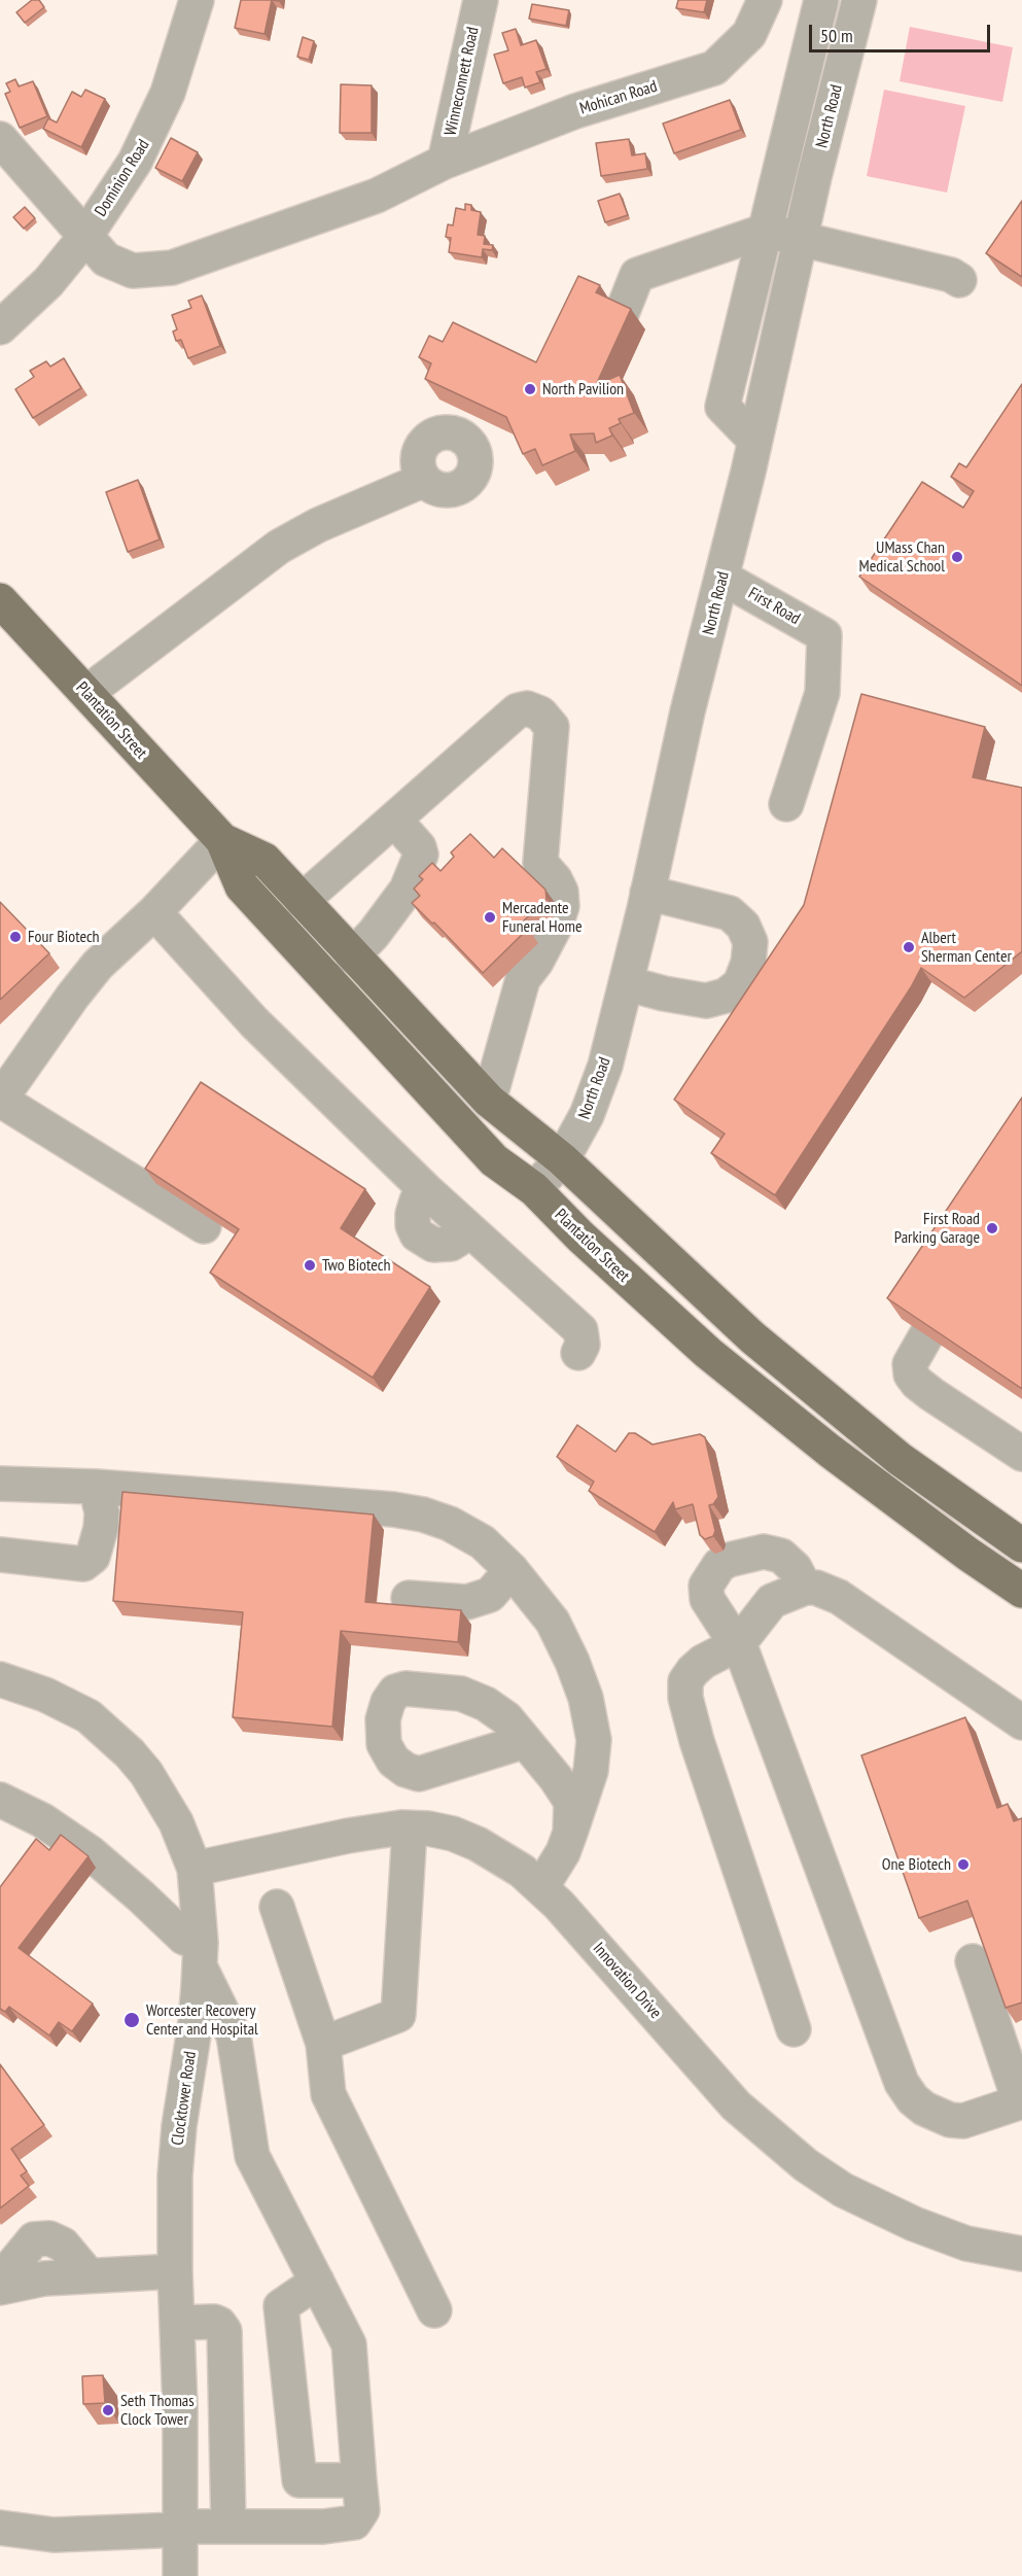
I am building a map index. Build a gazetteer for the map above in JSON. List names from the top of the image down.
{
  "streets": {
    "main road": ["Plantation Street"],
    "street": [
      "Winneconnett Road",
      "Mohican Road",
      "North Road",
      "Dominion Road",
      "First Road",
      "Innovation Drive",
      "Clocktower Road"
    ]
  },
  "crossings": [
    ["Winneconnett Road", "Mohican Road"],
    ["Mohican Road", "Dominion Road"],
    ["North Road", "First Road"],
    ["North Road", "Plantation Street"],
    ["Innovation Drive", "Clocktower Road"]
  ],
  "places": [
    "North Pavilion",
    "UMass Chan Medical School",
    "Mercadente Funeral Home",
    "Four Biotech",
    "Albert Sherman Center",
    "First Road Parking Garage",
    "Two Biotech",
    "One Biotech",
    "Worcester Recovery Center and Hospital",
    "Seth Thomas Clock Tower"
  ],
  "scale_bar": "50 m"
}
